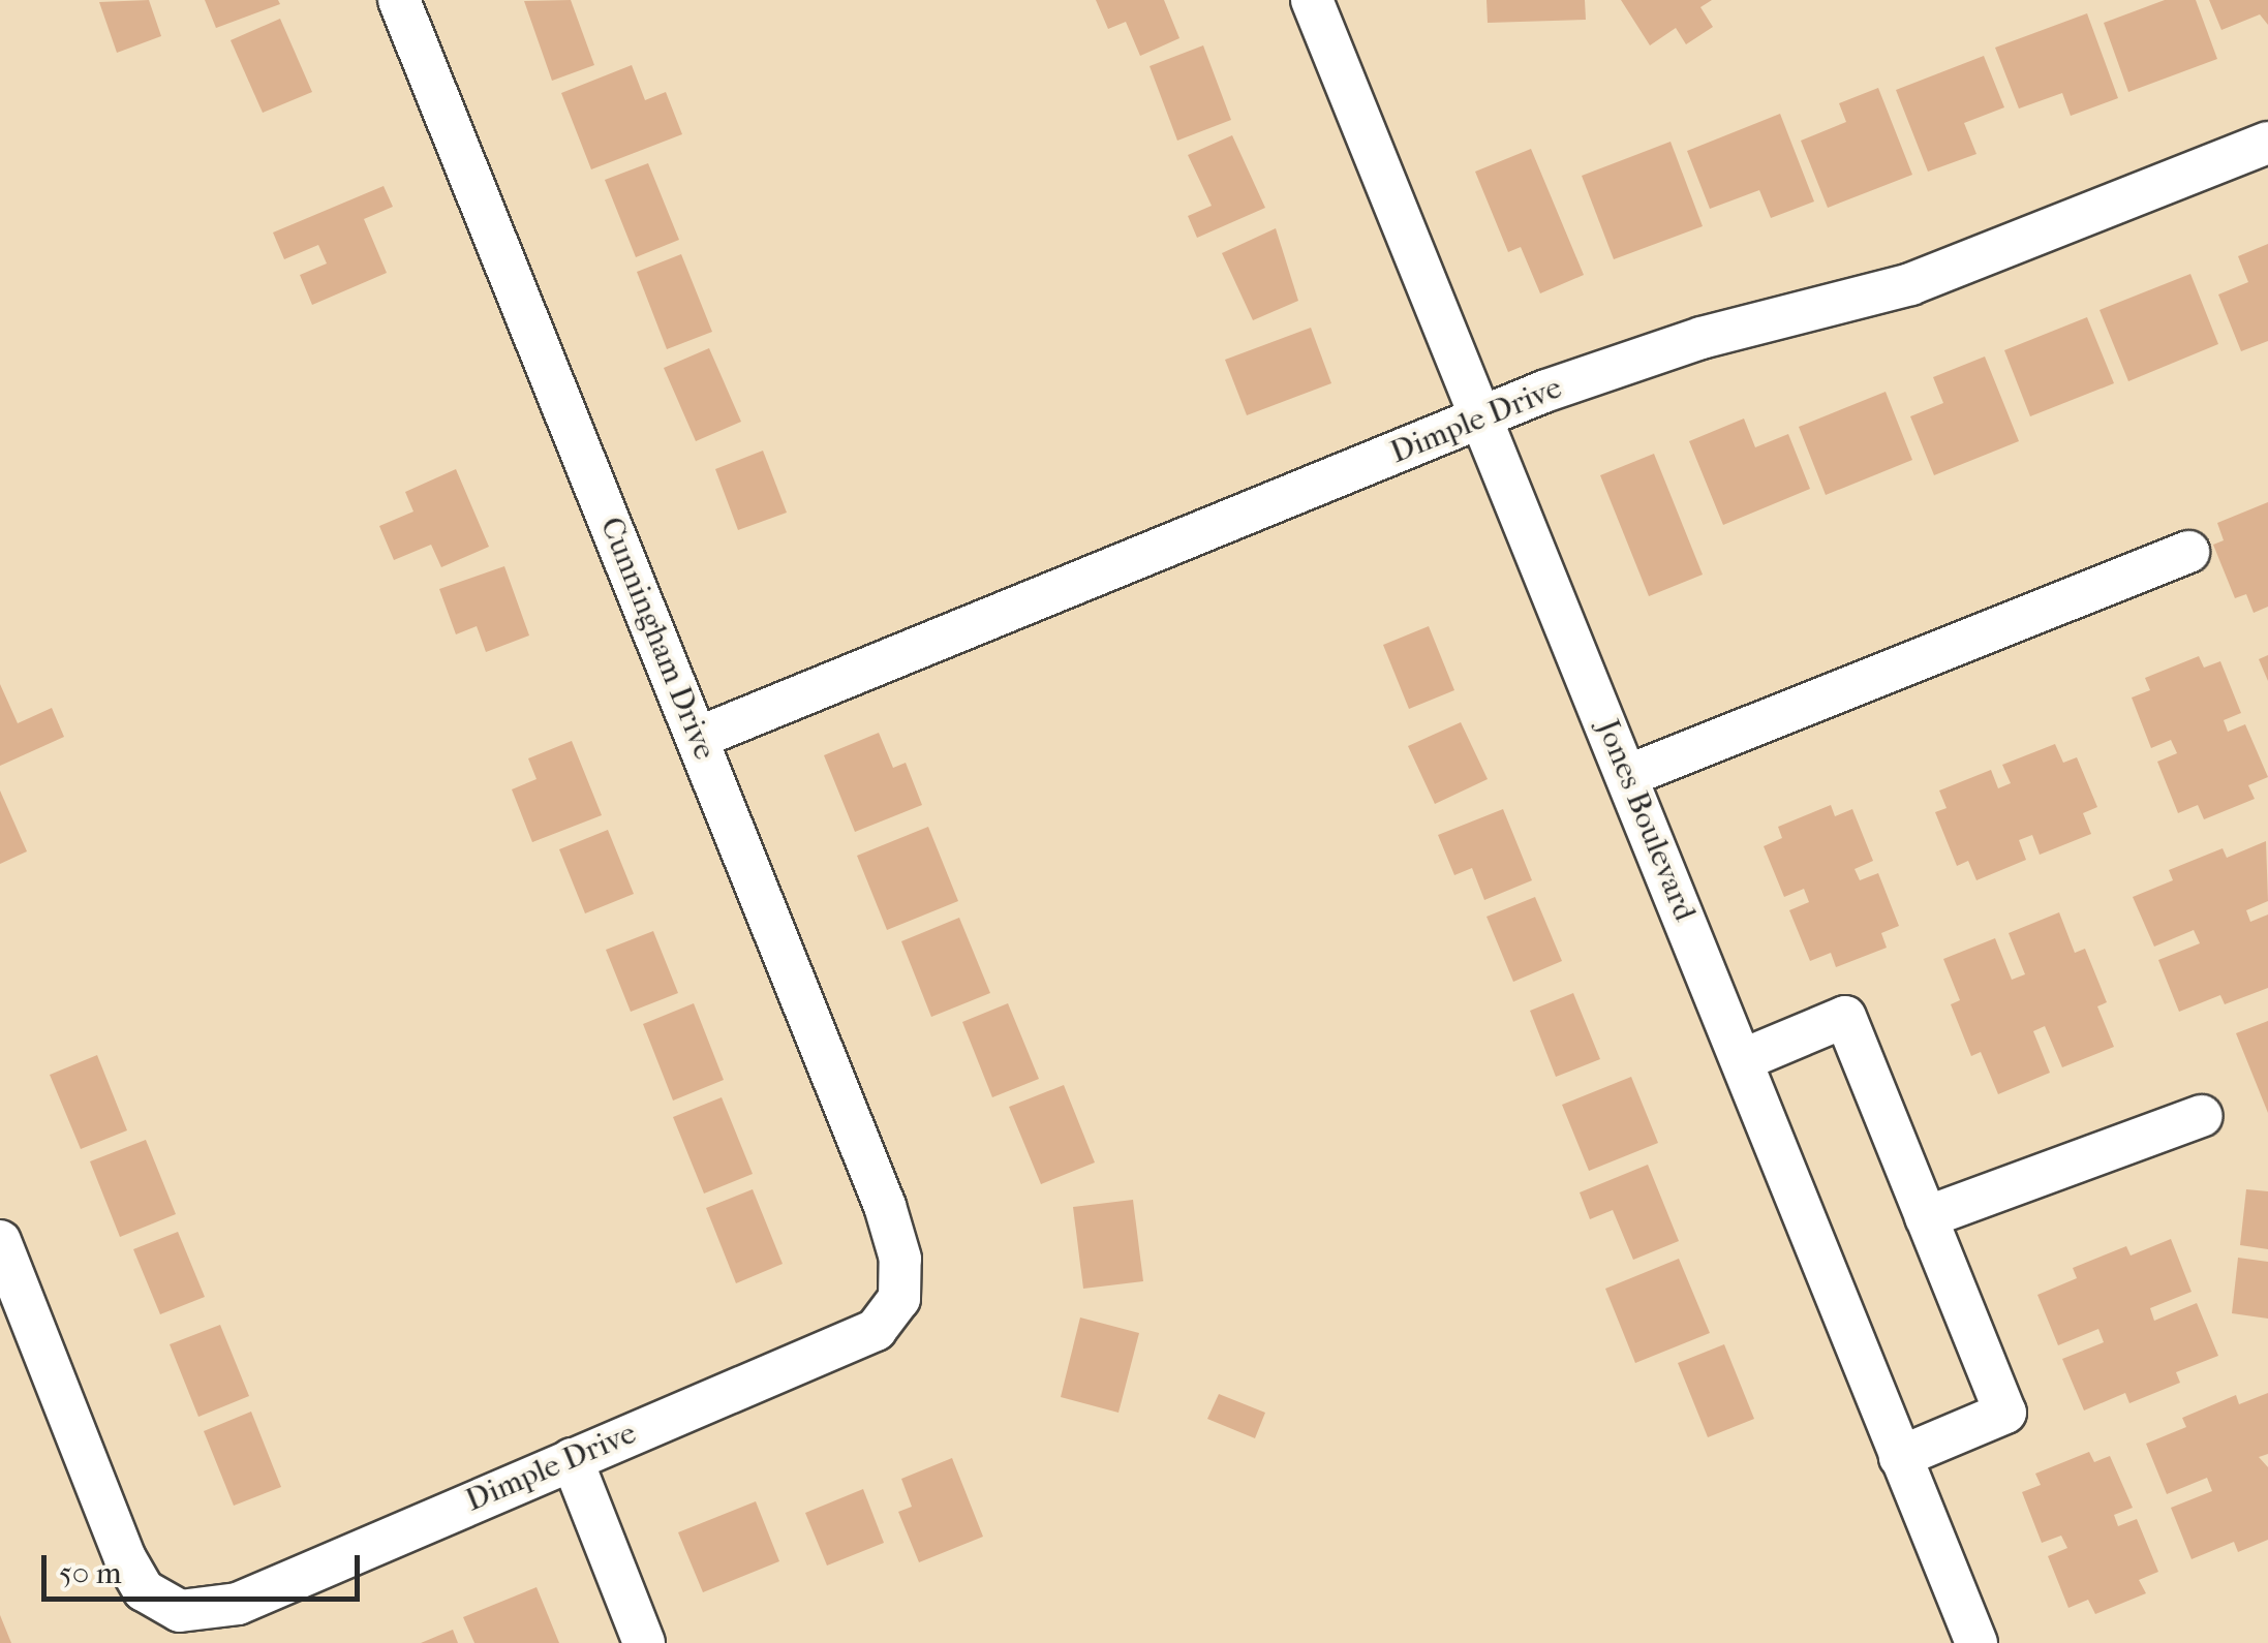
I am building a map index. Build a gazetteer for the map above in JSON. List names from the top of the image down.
{
  "streets": {
    "street": ["Dimple Drive", "Cunningham Drive", "Jones Boulevard"]
  },
  "crossings": [
    ["Dimple Drive", "Cunningham Drive"],
    ["Dimple Drive", "Jones Boulevard"]
  ],
  "scale_bar": "50 m"
}
